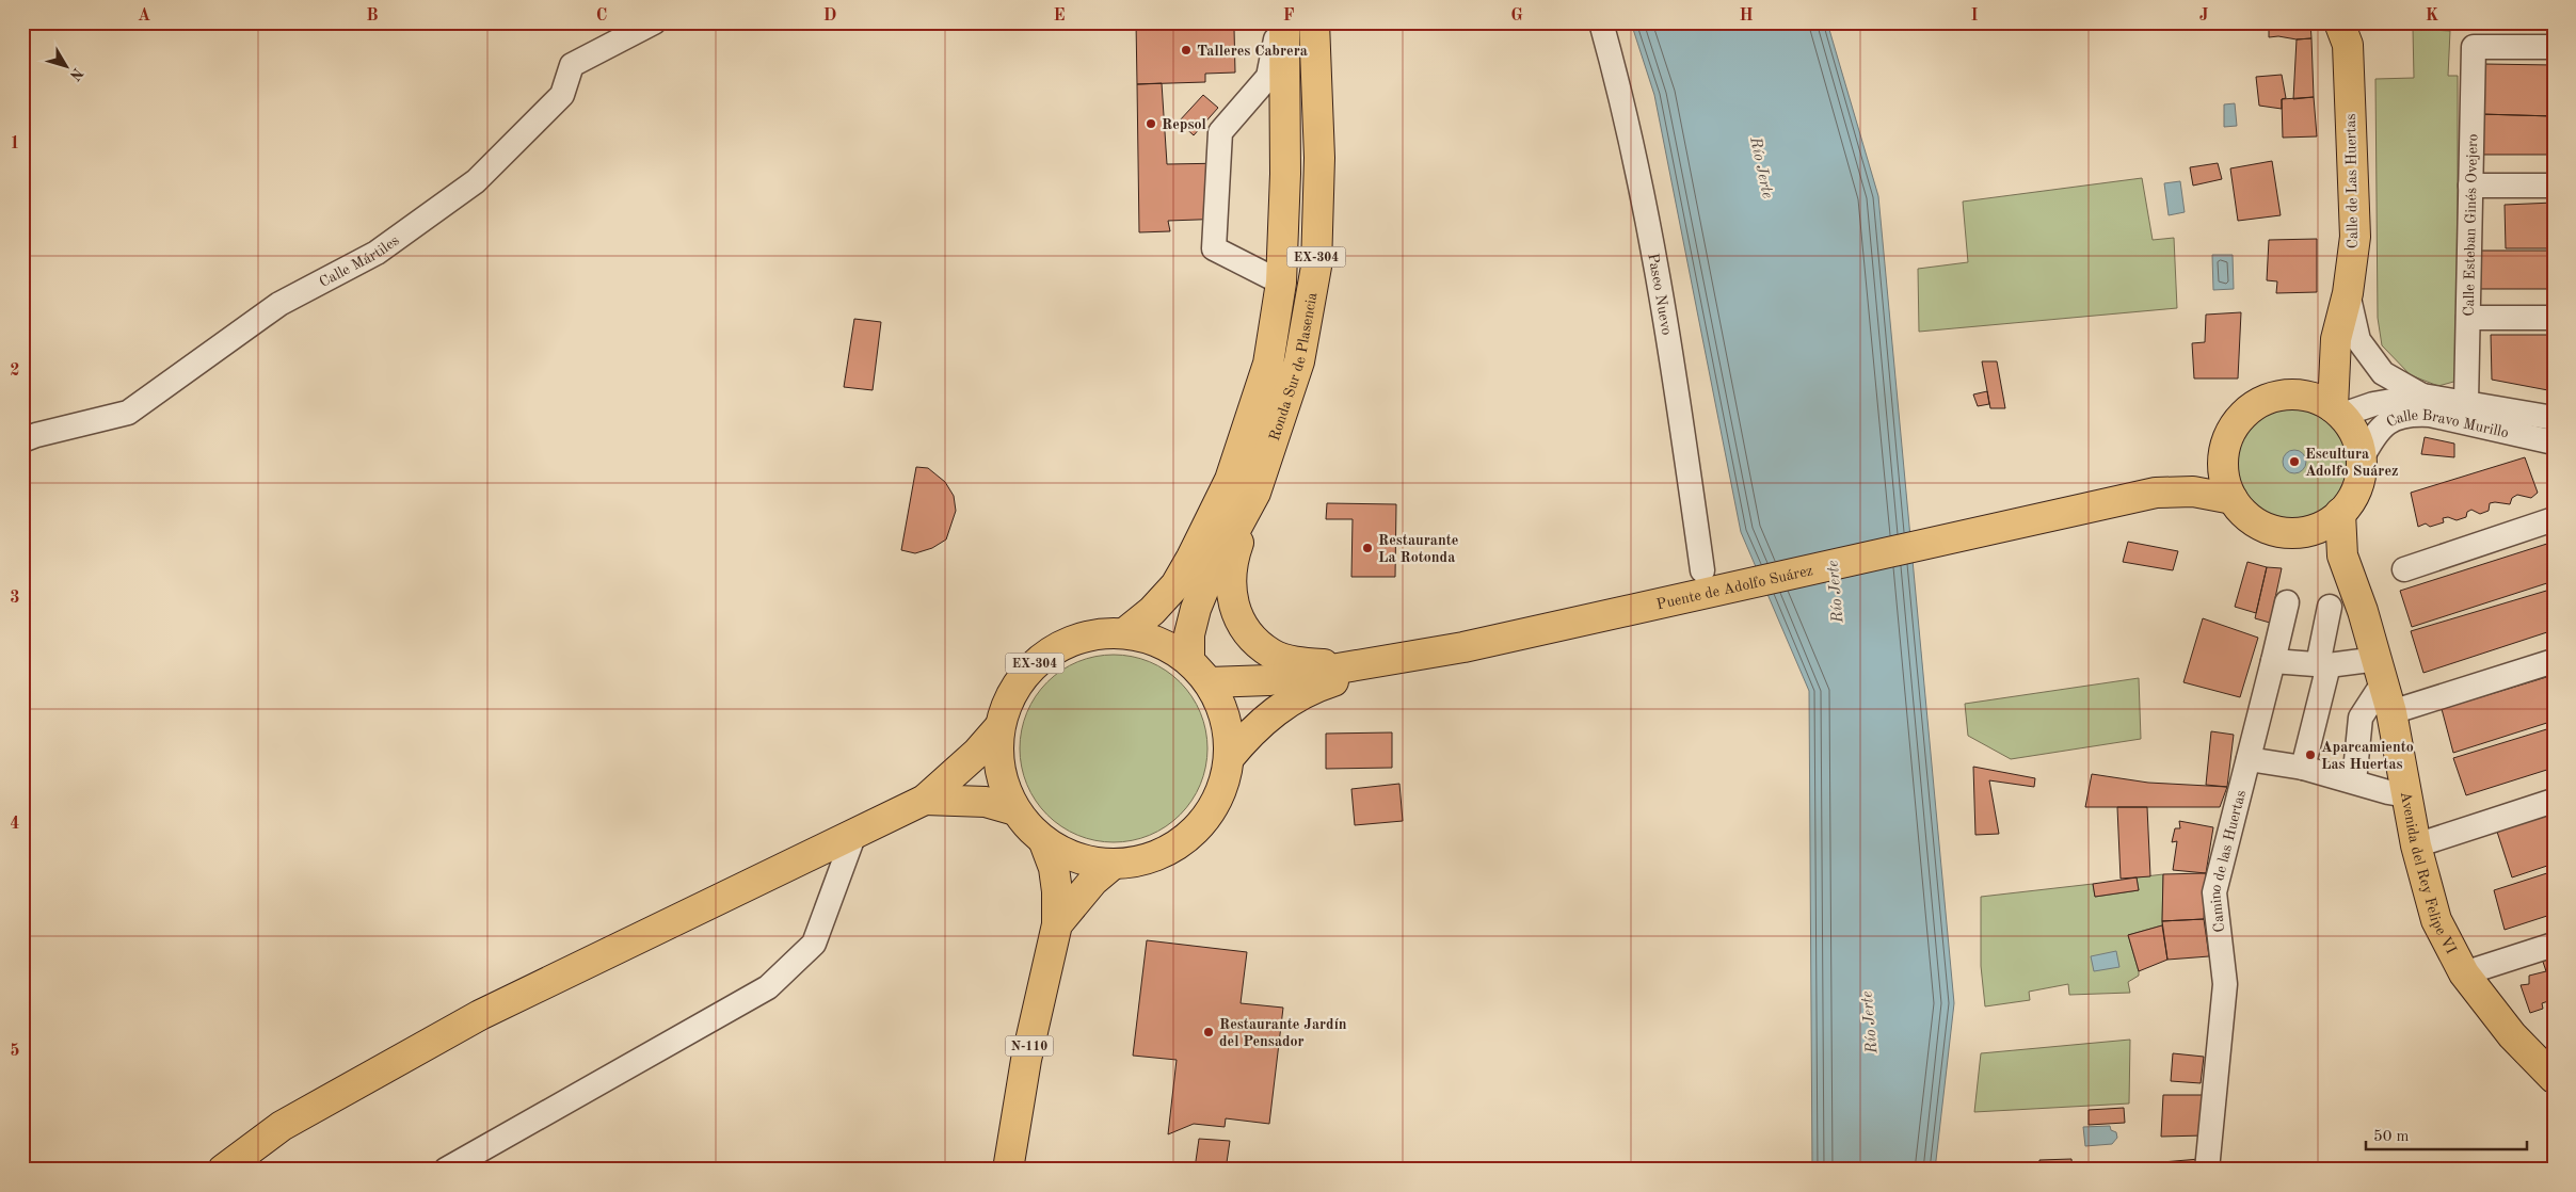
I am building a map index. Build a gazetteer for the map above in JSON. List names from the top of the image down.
{
  "streets": {
    "main road": [
      "Calle de Las Huertas",
      "EX-304",
      "Ronda Sur de Plasencia",
      "Puente de Adolfo Suárez",
      "Avenida del Rey Felipe VI",
      "N-110"
    ],
    "street": [
      "Calle Esteban Ginés Ovejero",
      "Calle Mártiles",
      "Paseo Nuevo",
      "Calle Bravo Murillo",
      "Camino de las Huertas"
    ]
  },
  "crossings": [
    ["Calle de Las Huertas", "Calle Bravo Murillo"],
    ["Calle Esteban Ginés Ovejero", "Calle Bravo Murillo"],
    ["EX-304", "Ronda Sur de Plasencia"],
    ["EX-304", "N-110"]
  ],
  "water": ["Río Jerte"],
  "places": [
    "Talleres Cabrera",
    "Repsol",
    "Escultura Adolfo Suárez",
    "Restaurante La Rotonda",
    "Aparcamiento Las Huertas",
    "Restaurante Jardín del Pensador"
  ],
  "scale_bar": "50 m",
  "north": "bottom right",
  "grid": {
    "columns": [
      "A",
      "B",
      "C",
      "D",
      "E",
      "F",
      "G",
      "H",
      "I",
      "J",
      "K"
    ],
    "rows": [
      "1",
      "2",
      "3",
      "4",
      "5"
    ]
  }
}
